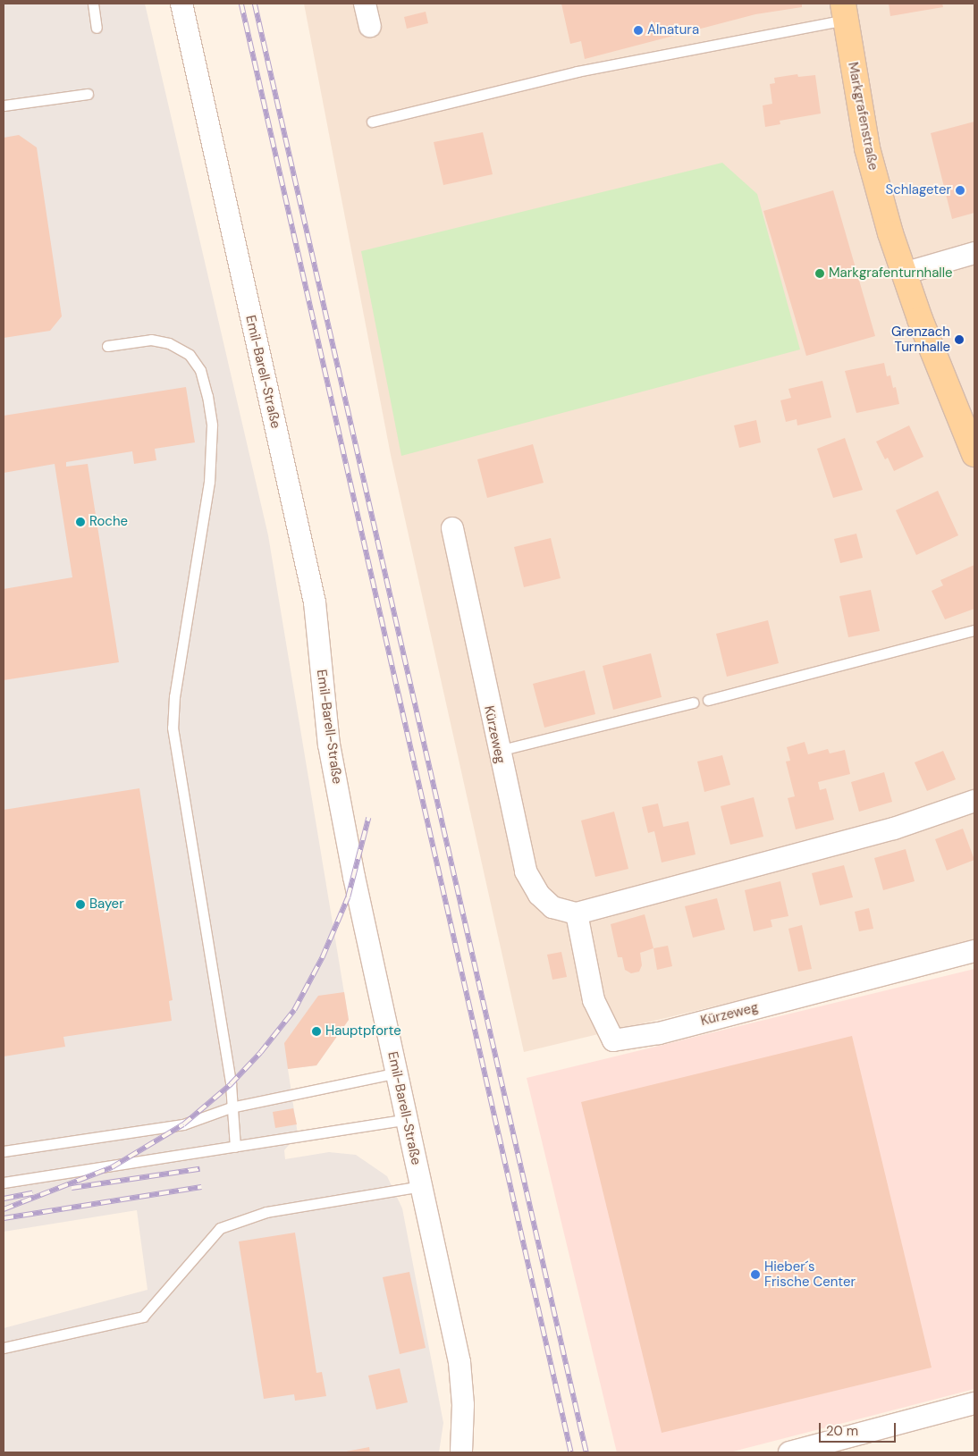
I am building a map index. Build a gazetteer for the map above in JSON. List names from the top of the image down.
{
  "streets": {
    "main road": ["Markgrafenstraße"],
    "street": ["Emil-Barell-Straße", "Kürzeweg"]
  },
  "places": [
    "Alnatura",
    "Schlageter",
    "Markgrafenturnhalle",
    "Grenzach Turnhalle",
    "Roche",
    "Bayer",
    "Hauptpforte",
    "Hieber´s Frische Center"
  ],
  "scale_bar": "20 m"
}
